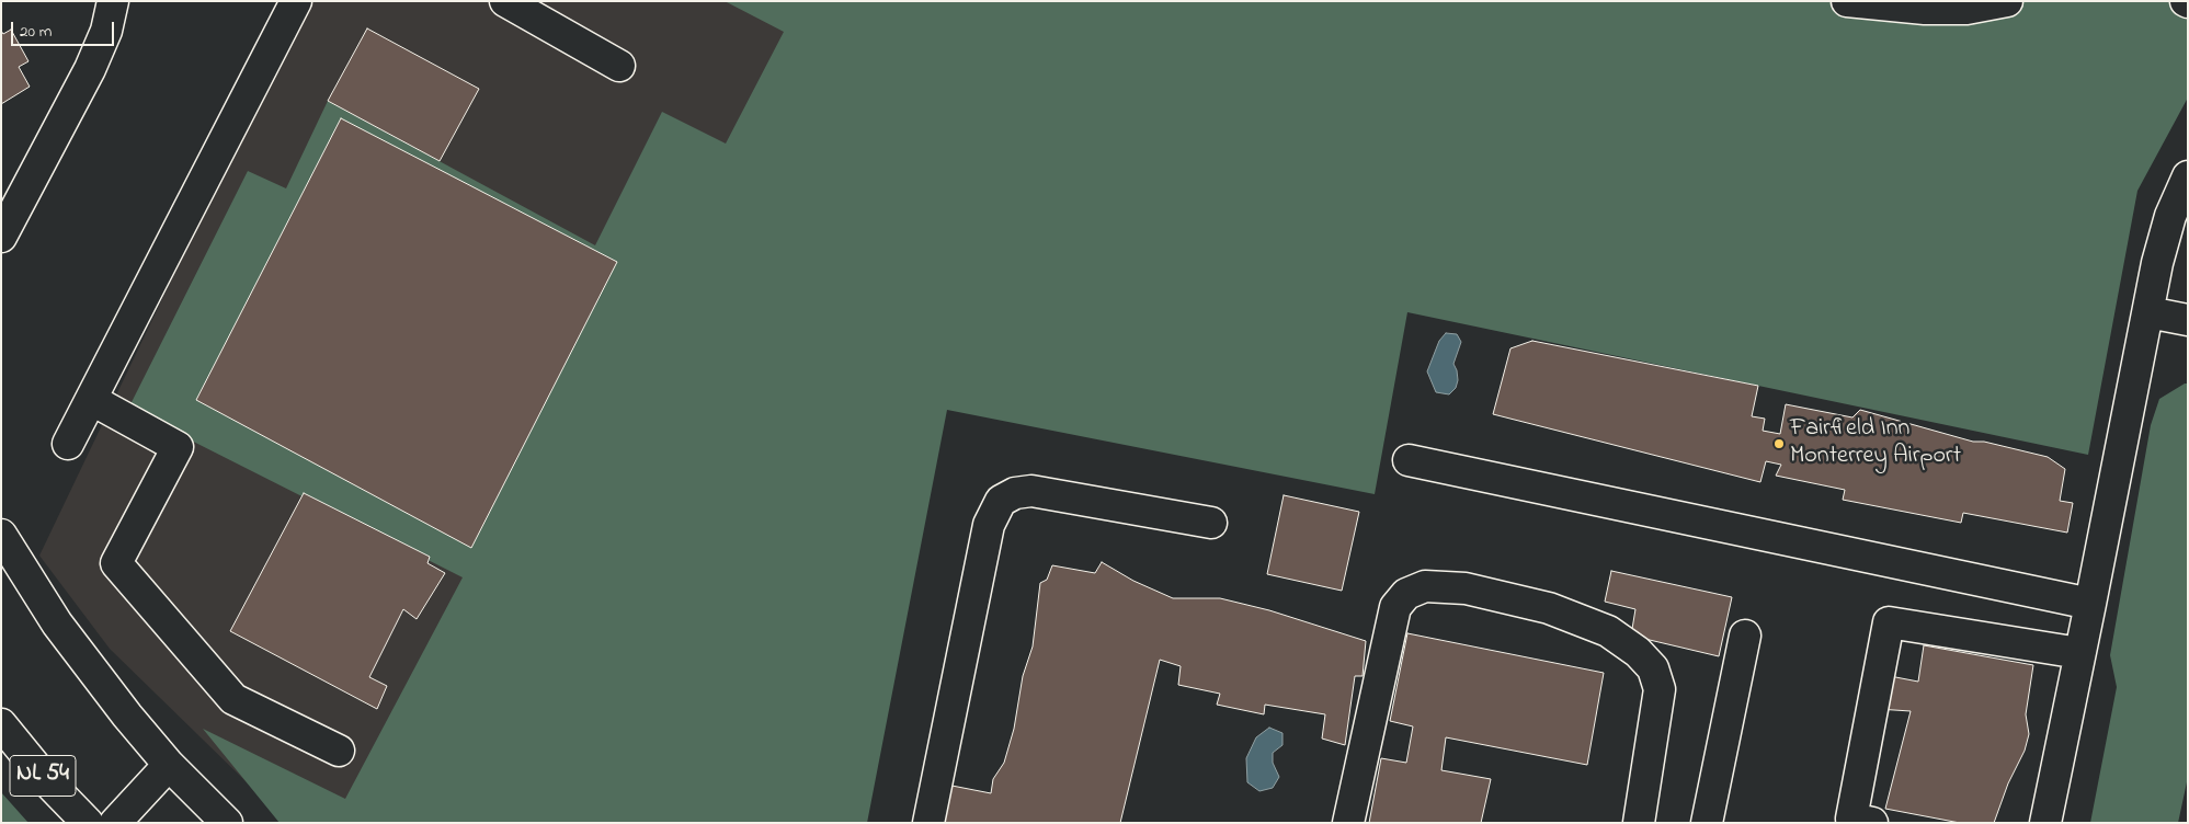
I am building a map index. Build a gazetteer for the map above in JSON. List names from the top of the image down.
{
  "streets": {
    "main road": ["NL 54"]
  },
  "places": ["Fairfield Inn Monterrey Airport"],
  "scale_bar": "20 m"
}
